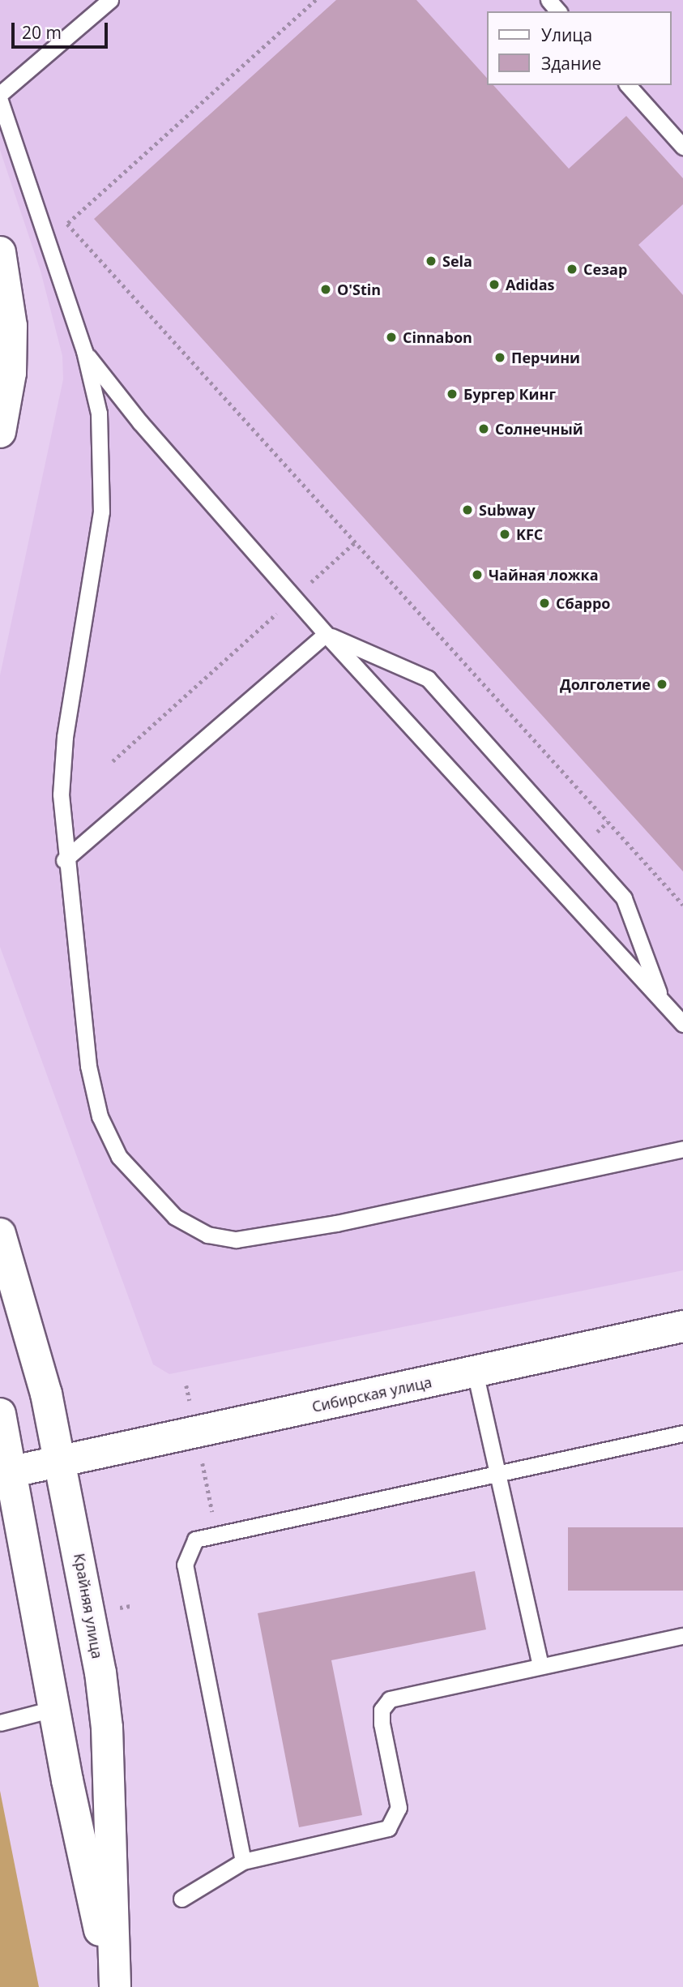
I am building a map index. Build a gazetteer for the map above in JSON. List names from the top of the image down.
{
  "streets": {
    "main road": ["Сибирская улица", "Крайняя улица"]
  },
  "crossings": [
    ["Сибирская улица", "Крайняя улица"]
  ],
  "places": [
    "Sela",
    "Сезар",
    "Adidas",
    "O'Stin",
    "Cinnabon",
    "Перчини",
    "Бургер Кинг",
    "Солнечный",
    "Subway",
    "KFC",
    "Чайная ложка",
    "Сбарро",
    "Долголетие"
  ],
  "legend": ["Улица", "Здание"],
  "scale_bar": "20 m"
}
